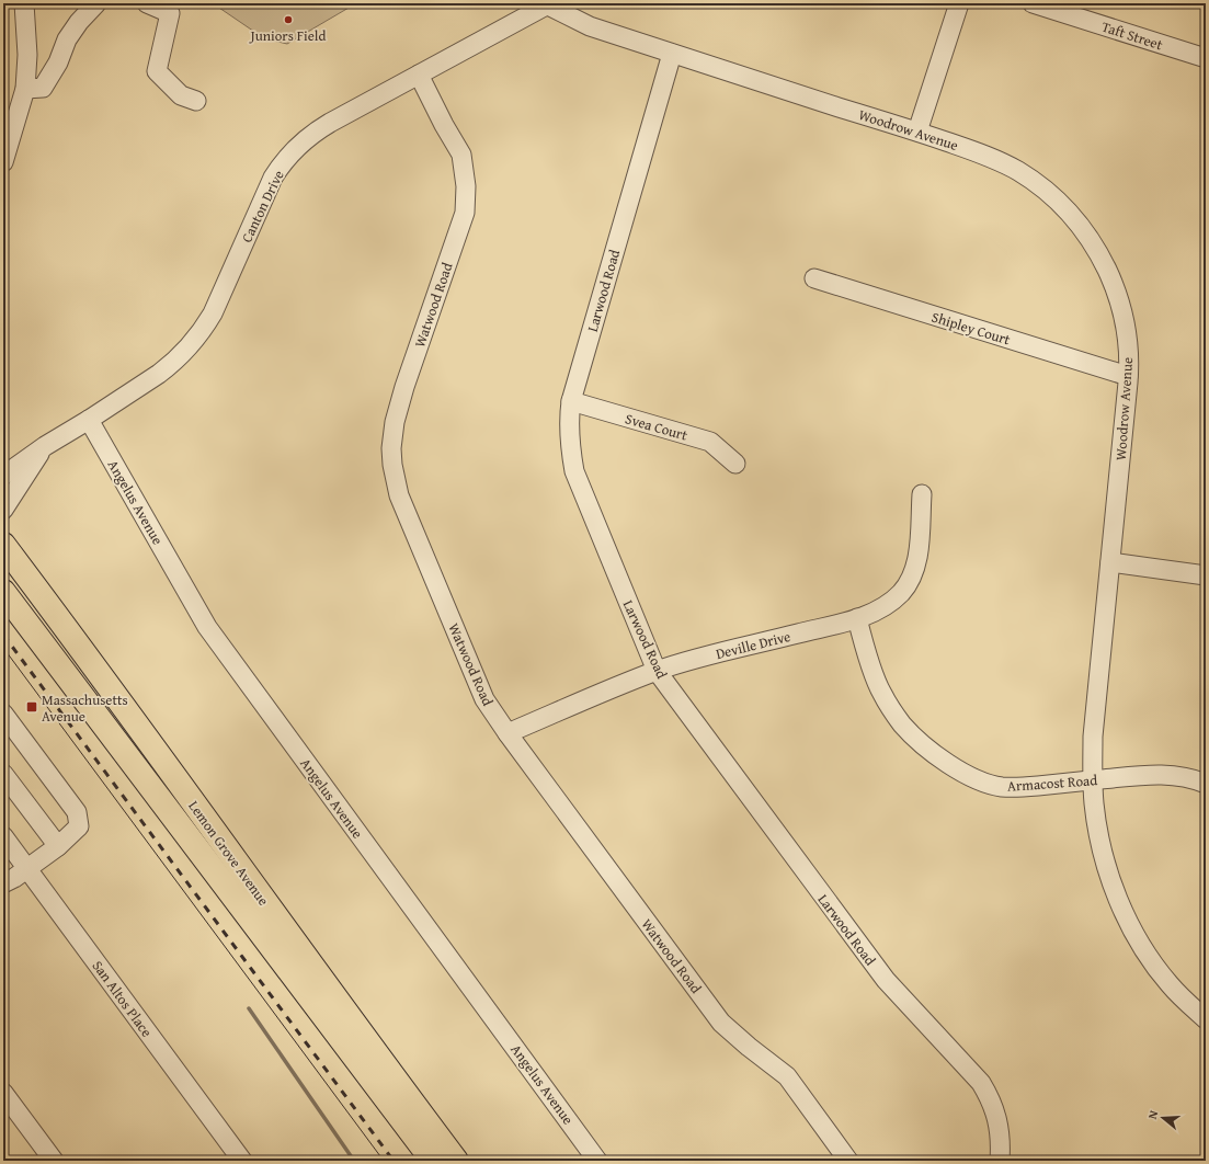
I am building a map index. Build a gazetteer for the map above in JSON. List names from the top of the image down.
{
  "streets": {
    "main road": ["Lemon Grove Avenue"],
    "street": [
      "Taft Street",
      "Woodrow Avenue",
      "Canton Drive",
      "Larwood Road",
      "Watwood Road",
      "Shipley Court",
      "Svea Court",
      "Angelus Avenue",
      "Deville Drive",
      "Armacost Road",
      "San Altos Place"
    ]
  },
  "crossings": [
    ["Woodrow Avenue", "Canton Drive"],
    ["Woodrow Avenue", "Larwood Road"],
    ["Woodrow Avenue", "Shipley Court"],
    ["Woodrow Avenue", "Armacost Road"],
    ["Canton Drive", "Watwood Road"],
    ["Canton Drive", "Angelus Avenue"],
    ["Larwood Road", "Svea Court"],
    ["Larwood Road", "Deville Drive"],
    ["Watwood Road", "Deville Drive"],
    ["Deville Drive", "Armacost Road"]
  ],
  "places": {
    "other": ["Juniors Field"],
    "transit": ["Massachusetts Avenue"]
  },
  "north": "left"
}
